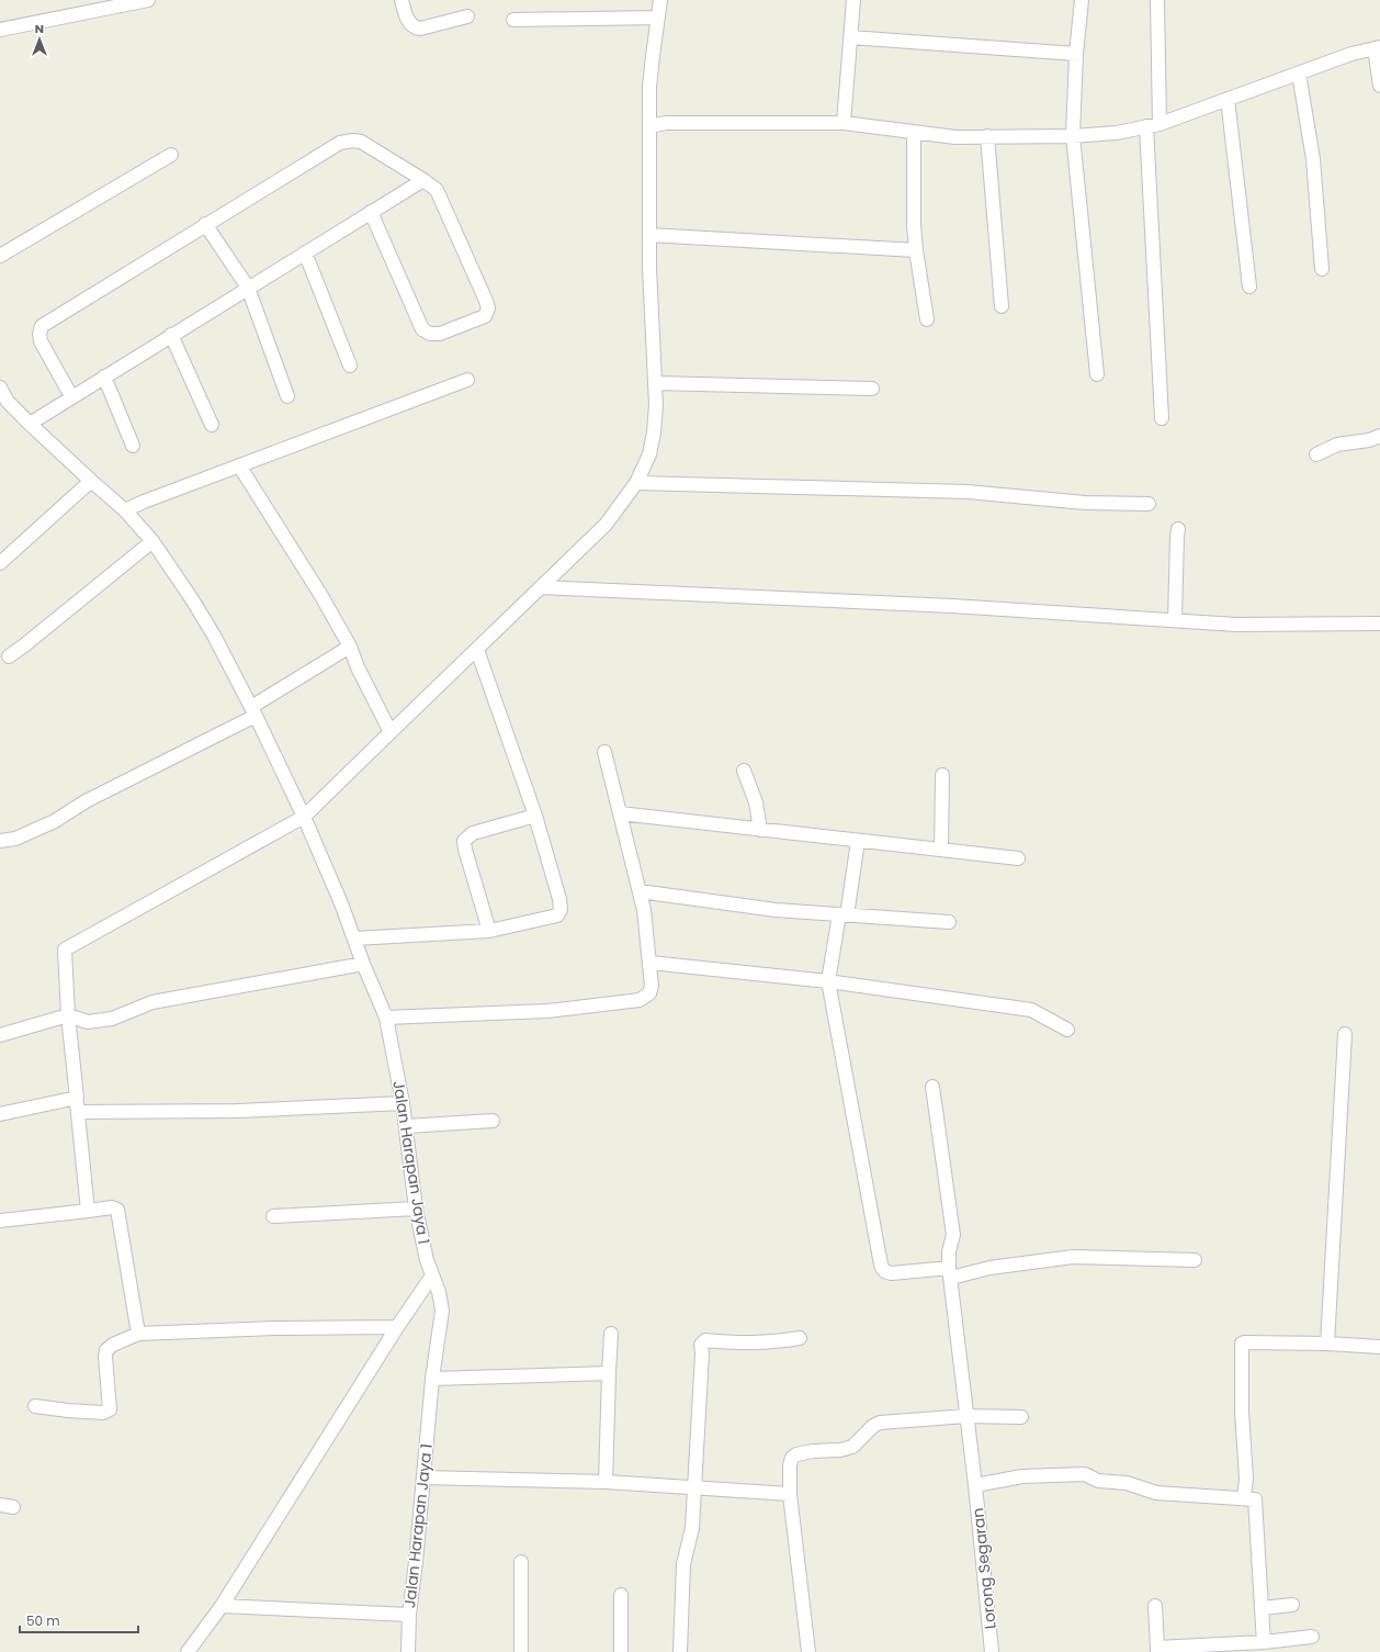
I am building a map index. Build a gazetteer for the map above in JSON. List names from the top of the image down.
{
  "streets": {
    "street": ["Jalan Harapan Jaya 1", "Lorong Segaran"]
  },
  "scale_bar": "50 m",
  "north": "top"
}
